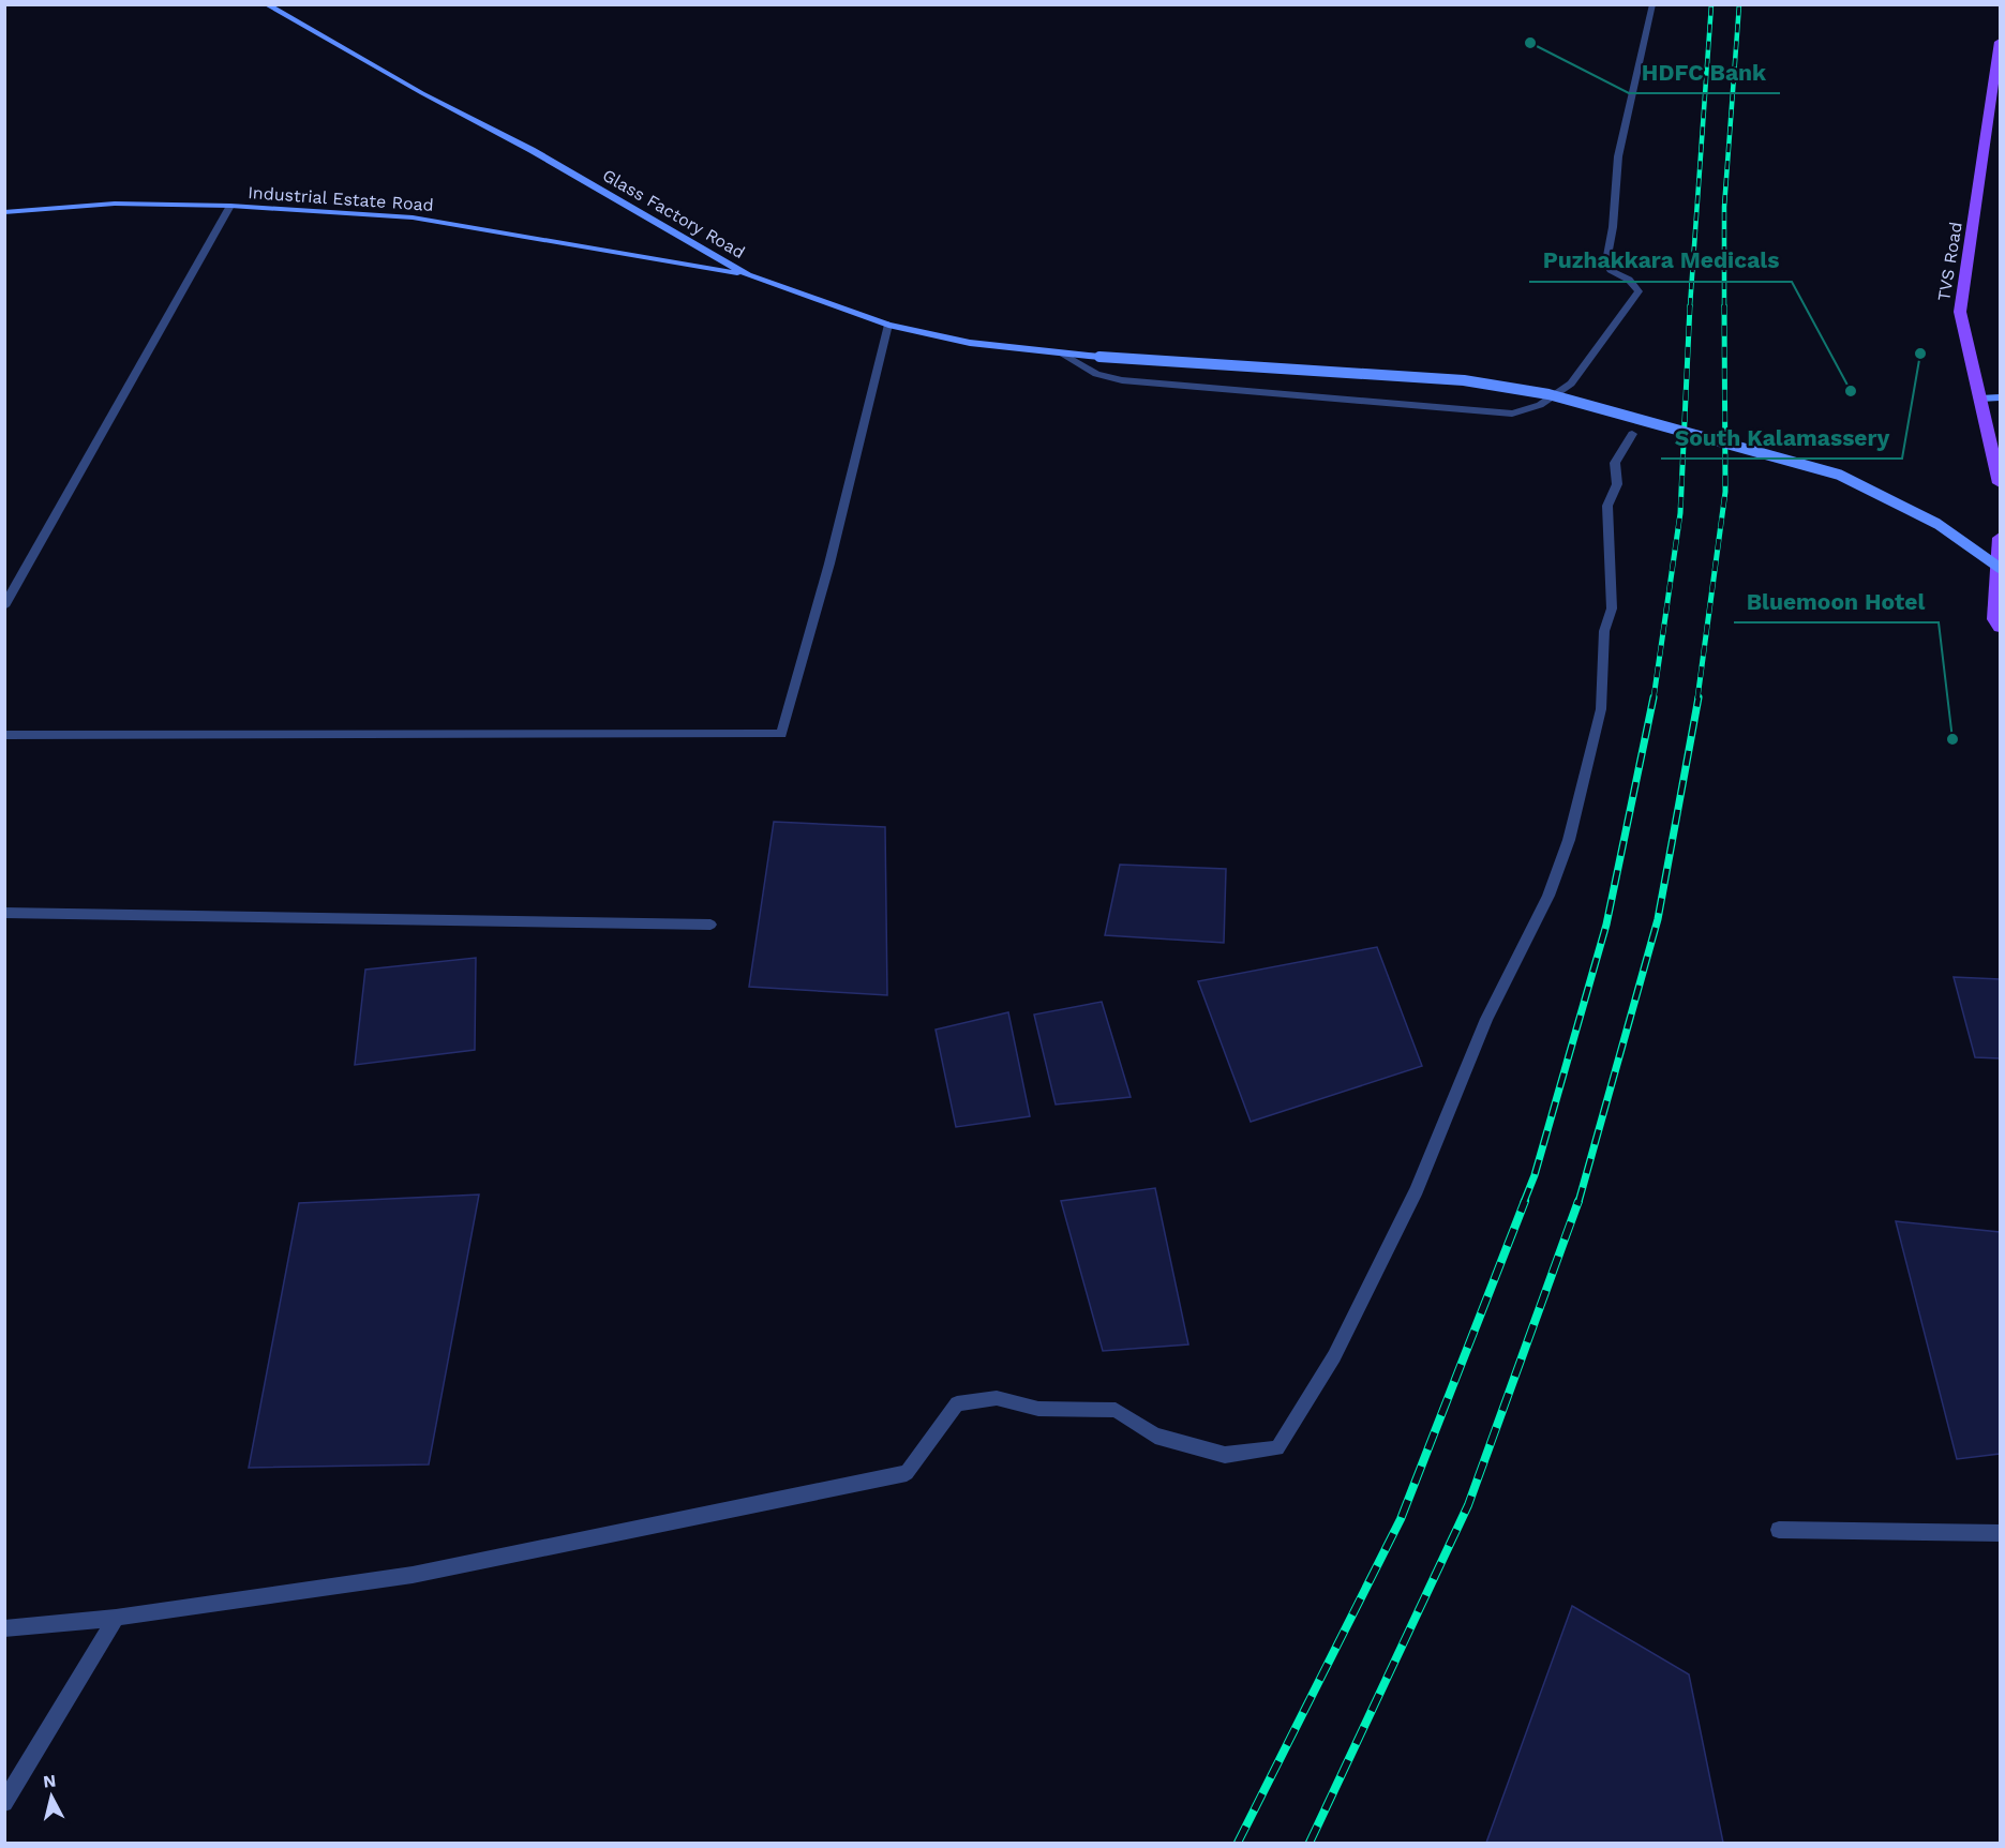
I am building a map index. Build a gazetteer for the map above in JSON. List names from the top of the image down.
{
  "streets": {
    "main road": ["Industrial Estate Road", "Glass Factory Road", "TVS Road"]
  },
  "crossings": [
    ["Industrial Estate Road", "Glass Factory Road"]
  ],
  "places": [
    "HDFC Bank",
    "South Kalamassery",
    "Puzhakkara Medicals",
    "Bluemoon Hotel"
  ],
  "north": "top"
}
